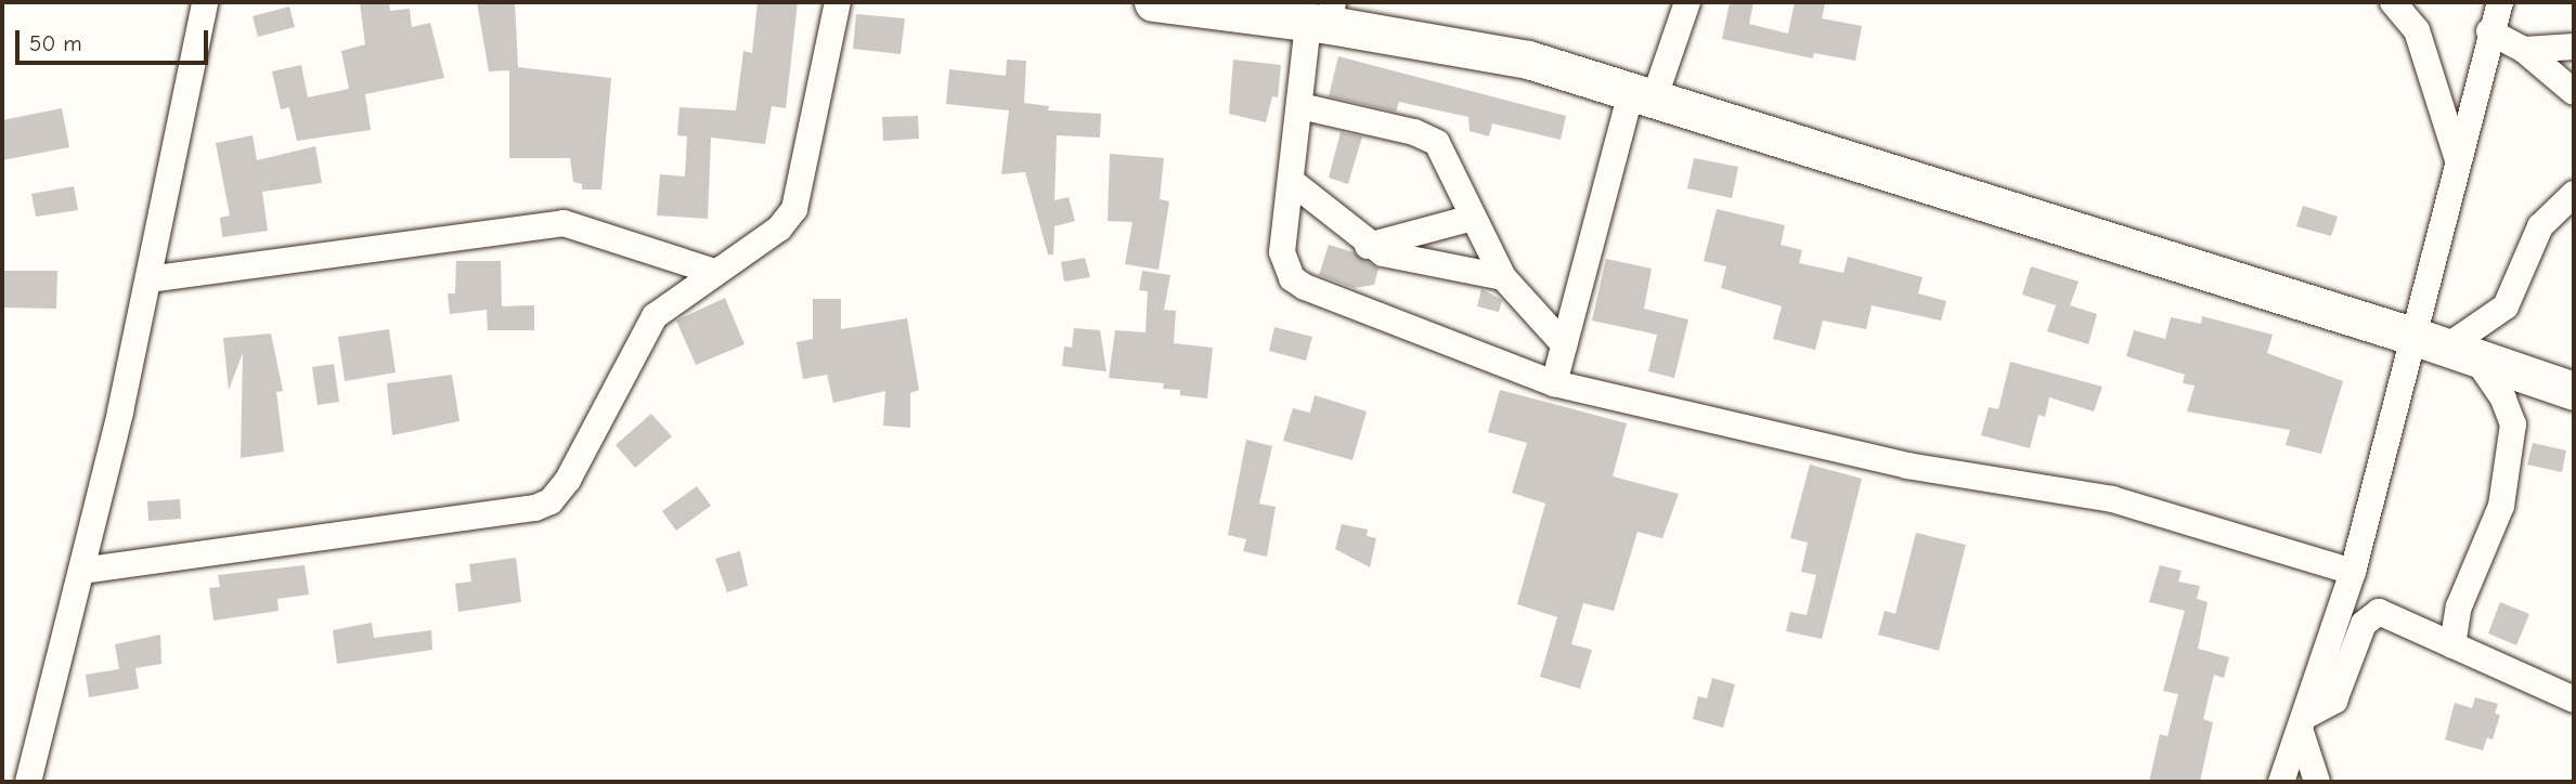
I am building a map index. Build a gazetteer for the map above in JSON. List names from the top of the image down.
{
  "scale_bar": "50 m"
}
